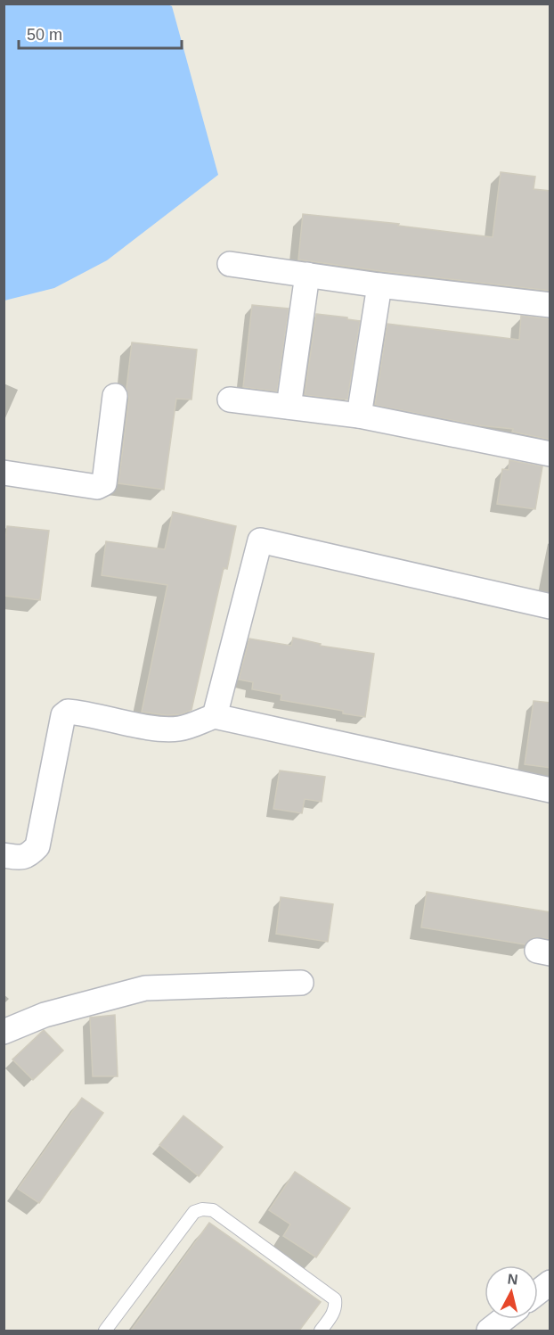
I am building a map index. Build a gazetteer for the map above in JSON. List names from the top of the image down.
{
  "scale_bar": "50 m",
  "north": "top"
}
